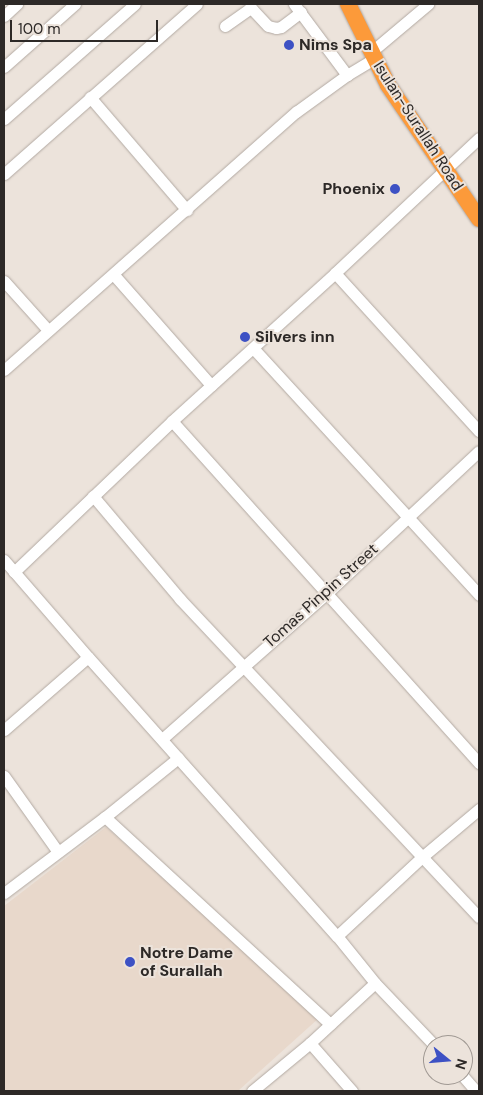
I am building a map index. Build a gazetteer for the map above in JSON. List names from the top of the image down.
{
  "streets": {
    "highway": ["Isulan-Surallah Road"],
    "street": ["Tomas Pinpin Street"]
  },
  "places": [
    "Nims Spa",
    "Phoenix",
    "Silvers inn",
    "Notre Dame of Surallah"
  ],
  "scale_bar": "100 m",
  "north": "right"
}
